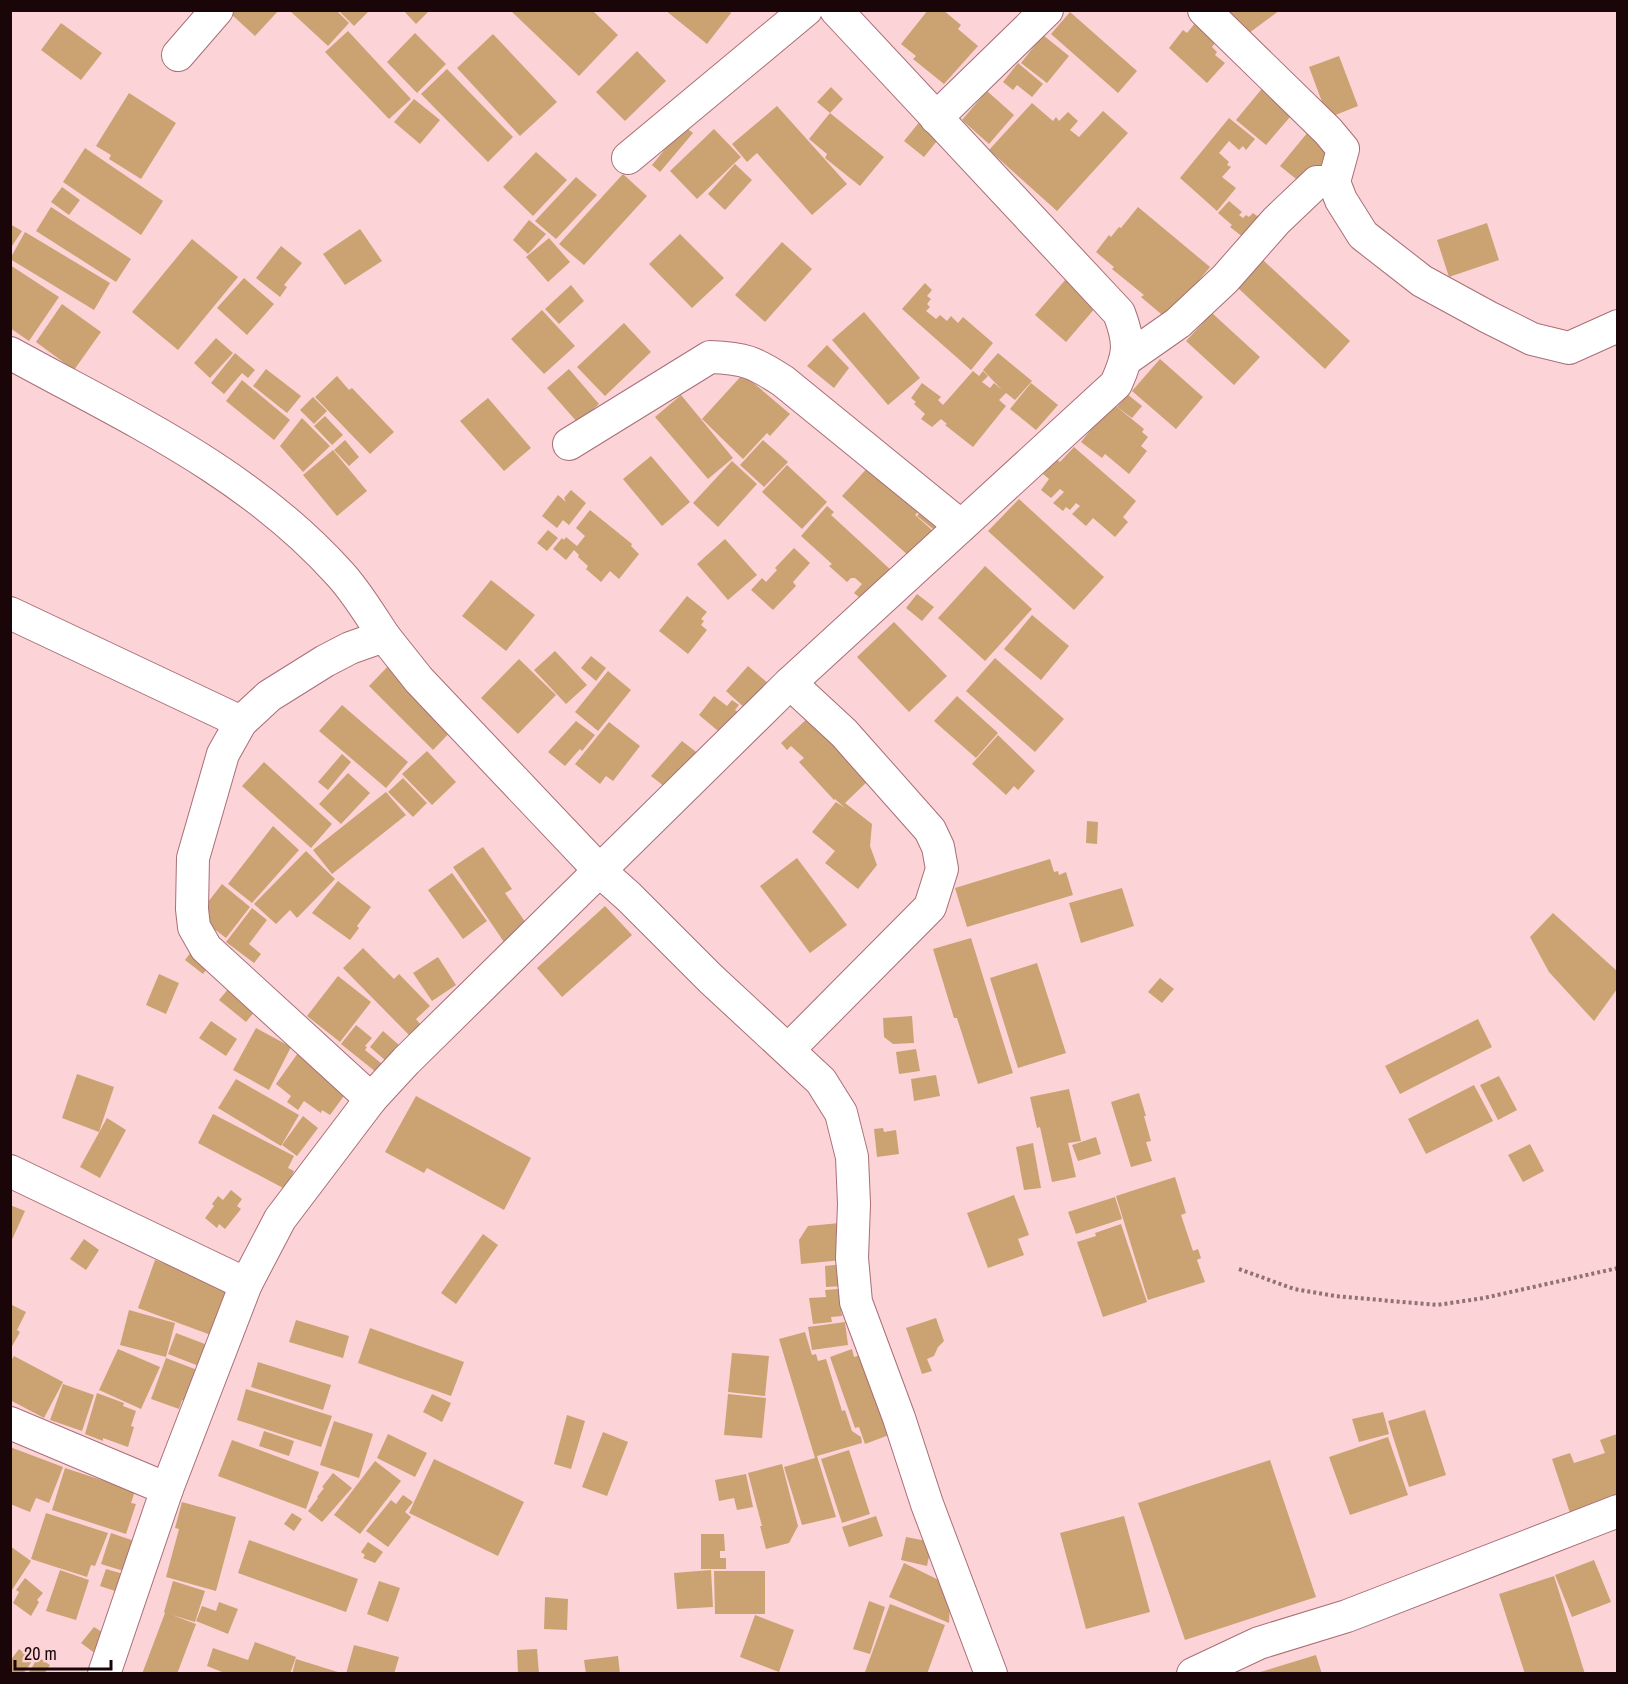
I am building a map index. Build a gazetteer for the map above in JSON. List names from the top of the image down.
{
  "scale_bar": "20 m"
}
